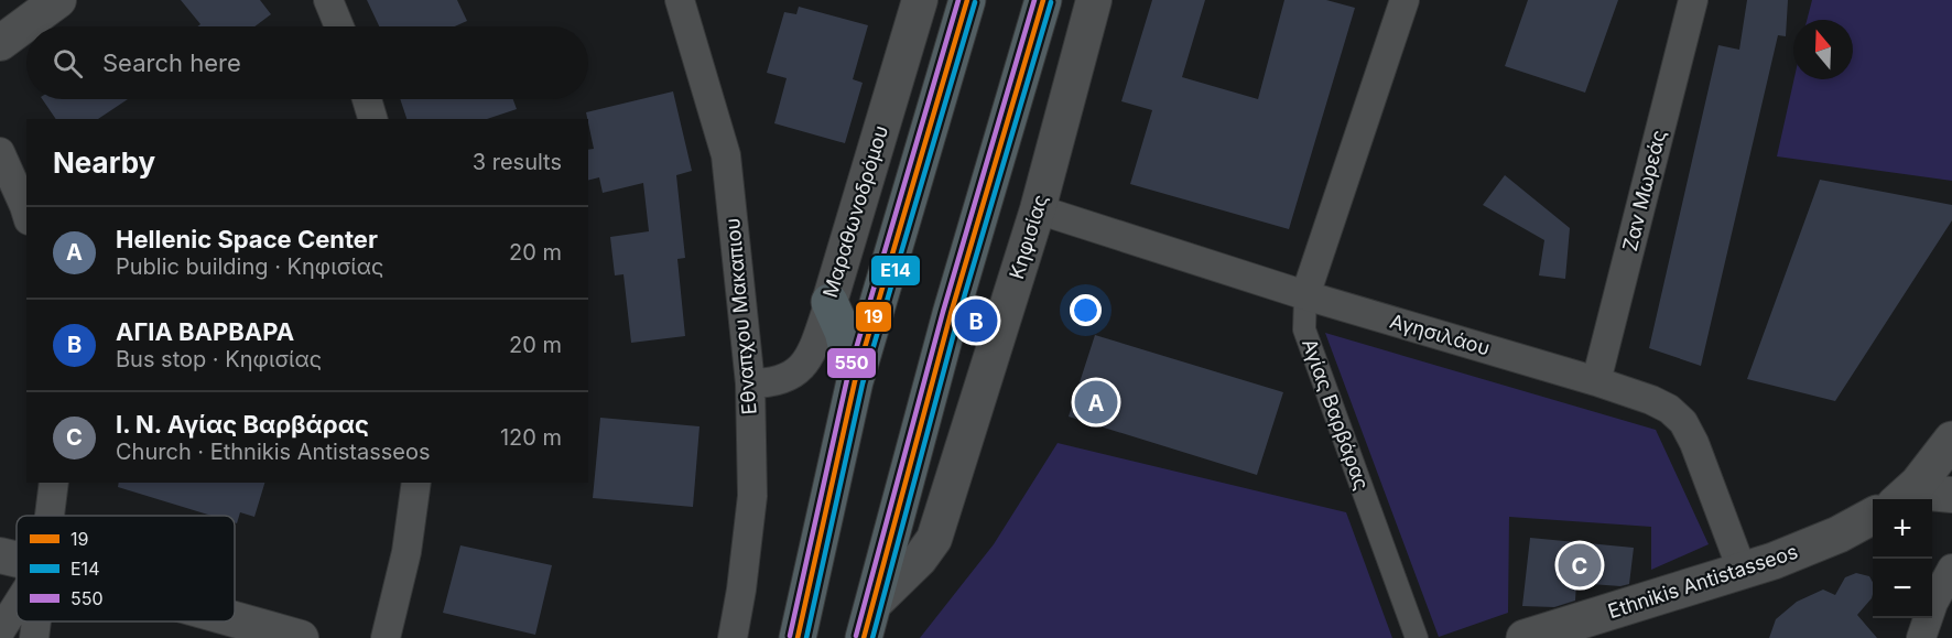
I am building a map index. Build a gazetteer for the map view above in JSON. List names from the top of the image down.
{
  "streets": {
    "main road": ["Κηφισίας", "Ethnikis Antistasseos"],
    "street": [
      "Ζαν Μωρεάς",
      "Μαραθωνοδρόμου",
      "Εθναπχου Μακαπιου",
      "Αγησιλάου",
      "Αγίας Βαρβάρας"
    ]
  },
  "crossings": [
    ["Ζαν Μωρεάς", "Αγησιλάου"],
    ["Μαραθωνοδρόμου", "Εθναπχου Μακαπιου"],
    ["Κηφισίας", "Αγησιλάου"],
    ["Αγησιλάου", "Αγίας Βαρβάρας"],
    ["Αγησιλάου", "Ethnikis Antistasseos"]
  ],
  "lines": ["transit line 19", "transit line 550", "transit line Ε14"],
  "legend": ["19", "Ε14", "550"],
  "north": "top",
  "page": {
    "search": "Search here",
    "heading": ["Nearby", "3 results"],
    "list": [
      {
        "mark": "A",
        "name": "Hellenic Space Center",
        "note": "Public building · Κηφισίας",
        "value": "20 m"
      },
      {
        "mark": "B",
        "name": "ΑΓΙΑ ΒΑΡΒΑΡΑ",
        "note": "Bus stop · Κηφισίας",
        "value": "20 m"
      },
      {
        "mark": "C",
        "name": "Ι. Ν. Αγίας Βαρβάρας",
        "note": "Church · Ethnikis Antistasseos",
        "value": "120 m"
      }
    ],
    "pins": ["B", "A", "C"],
    "map_buttons": ["+", "−"]
  }
}
